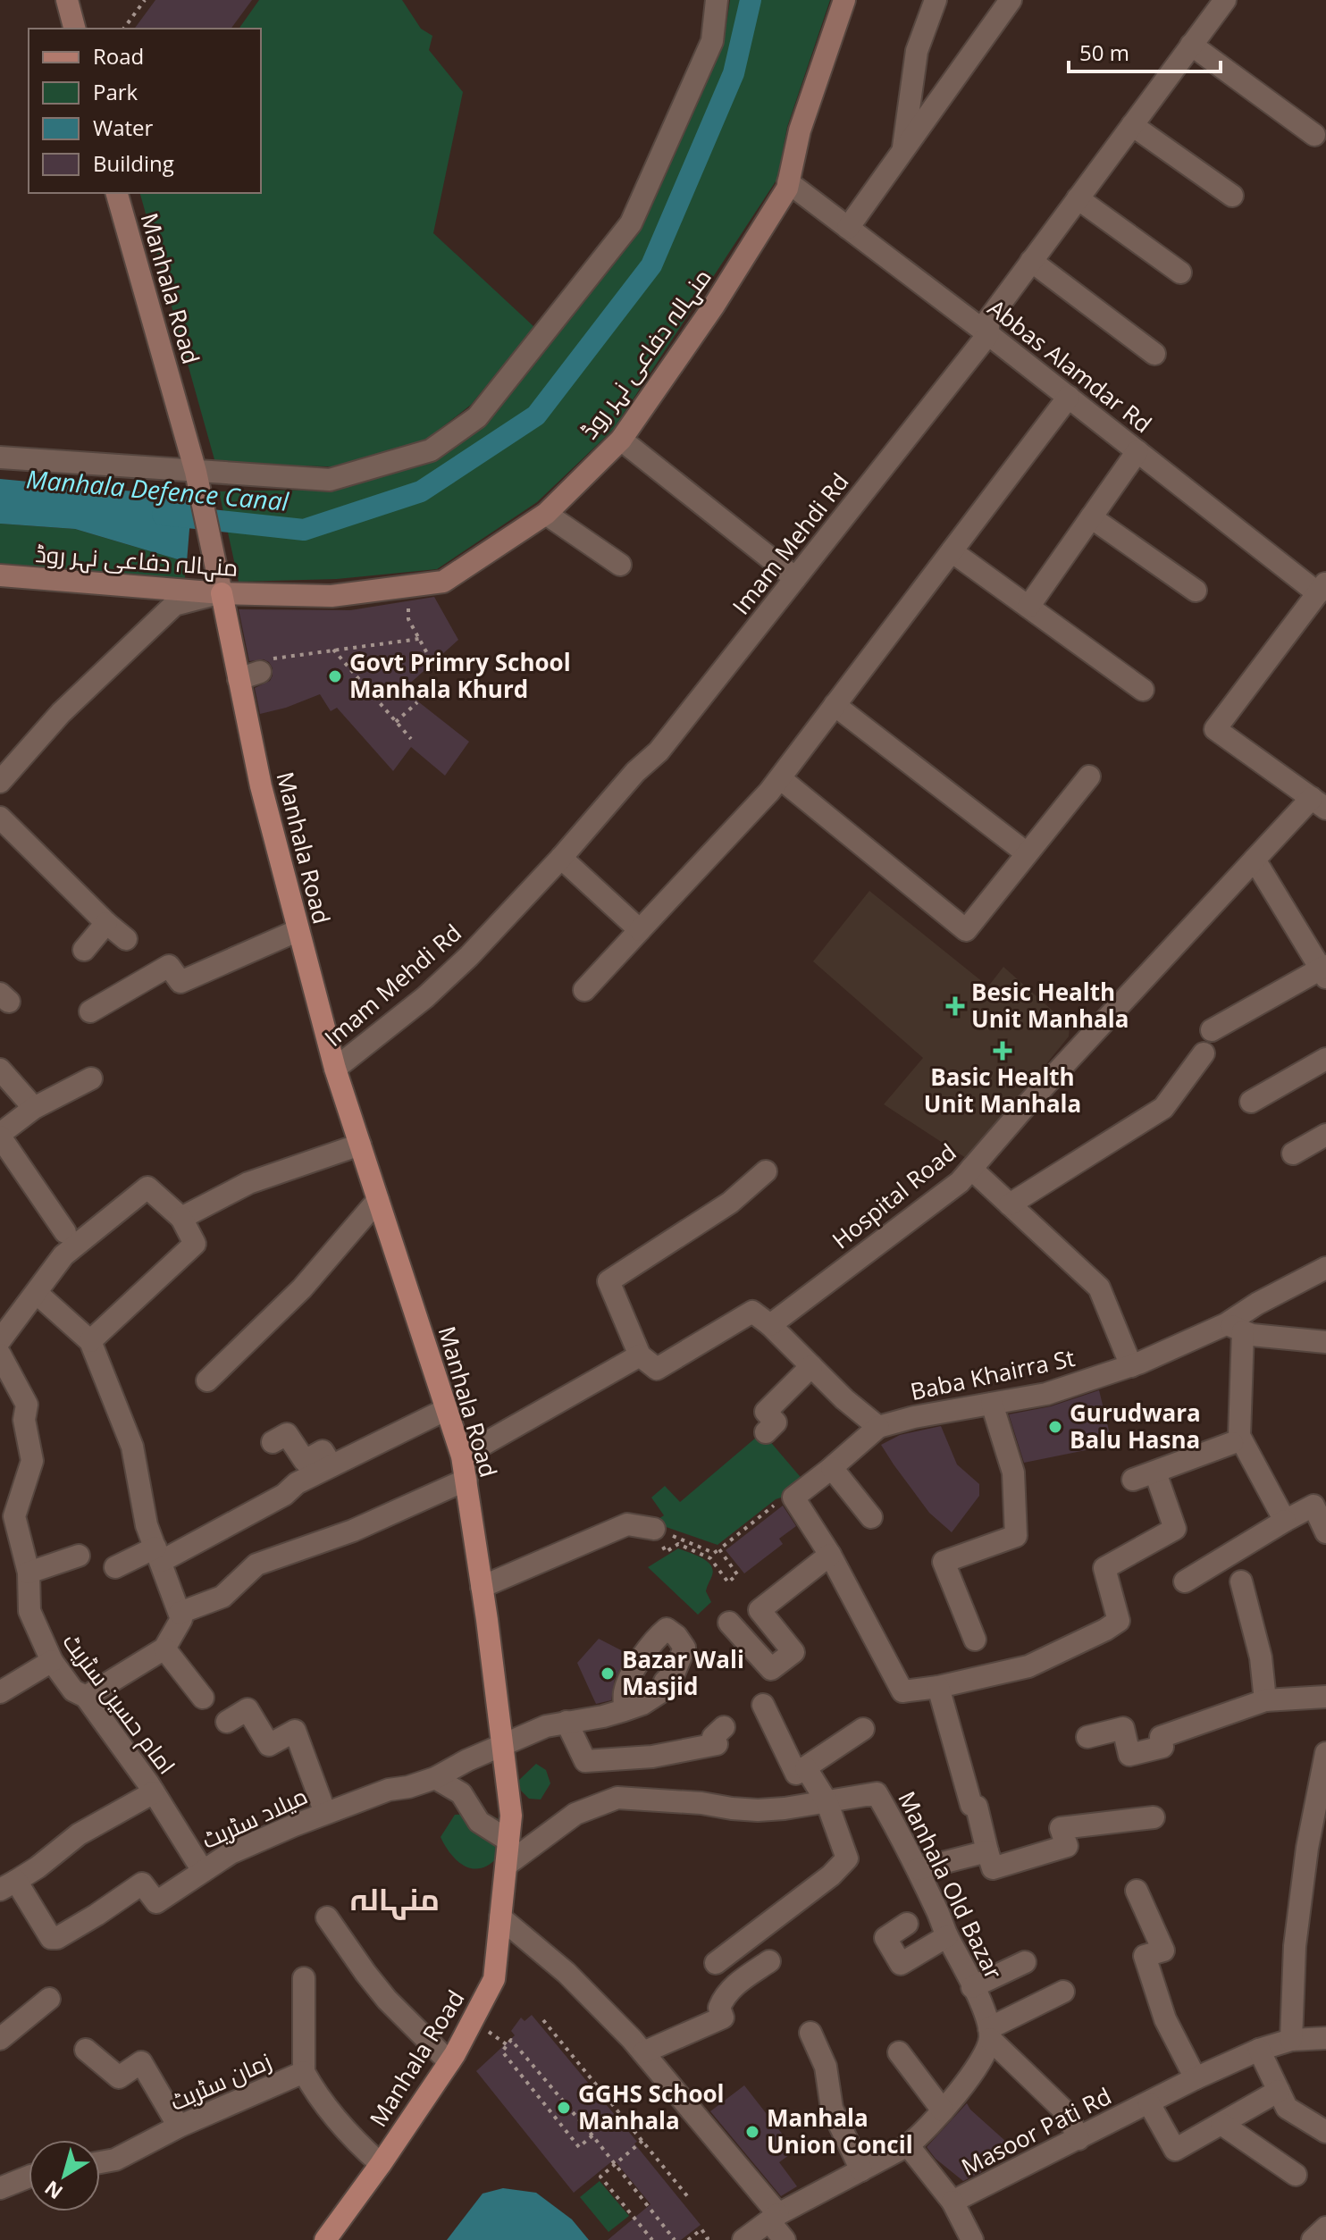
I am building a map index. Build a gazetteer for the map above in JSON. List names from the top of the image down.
{
  "streets": {
    "main road": ["Manhala Road"],
    "street": [
      "منہالہ دفاعی نہر روڈ",
      "Abbas Alamdar Rd",
      "Imam Mehdi Rd",
      "Hospital Road",
      "Baba Khairra St",
      "امام حسین سٹریٹ",
      "میلاد سٹریٹ",
      "Manhala Old Bazar",
      "زمان سٹریٹ",
      "Masoor Pati Rd"
    ]
  },
  "crossings": [
    ["Manhala Road", "منہالہ دفاعی نہر روڈ"],
    ["Manhala Road", "Imam Mehdi Rd"],
    ["Manhala Road", "میلاد سٹریٹ"],
    ["Manhala Road", "Manhala Old Bazar"],
    ["Manhala Road", "زمان سٹریٹ"],
    ["منہالہ دفاعی نہر روڈ", "Abbas Alamdar Rd"],
    ["Abbas Alamdar Rd", "Imam Mehdi Rd"],
    ["امام حسین سٹریٹ", "میلاد سٹریٹ"]
  ],
  "districts": ["منہالہ"],
  "water": ["Manhala Defence Canal"],
  "places": {
    "other": [
      "Govt Primry School Manhala Khurd",
      "Gurudwara Balu Hasna",
      "Bazar Wali Masjid",
      "GGHS School Manhala",
      "Manhala Union Concil"
    ],
    "health": ["Besic Health Unit Manhala", "Basic Health Unit Manhala"]
  },
  "legend": [
    "Road",
    "Park",
    "Water",
    "Building"
  ],
  "scale_bar": "50 m",
  "north": "bottom left"
}
